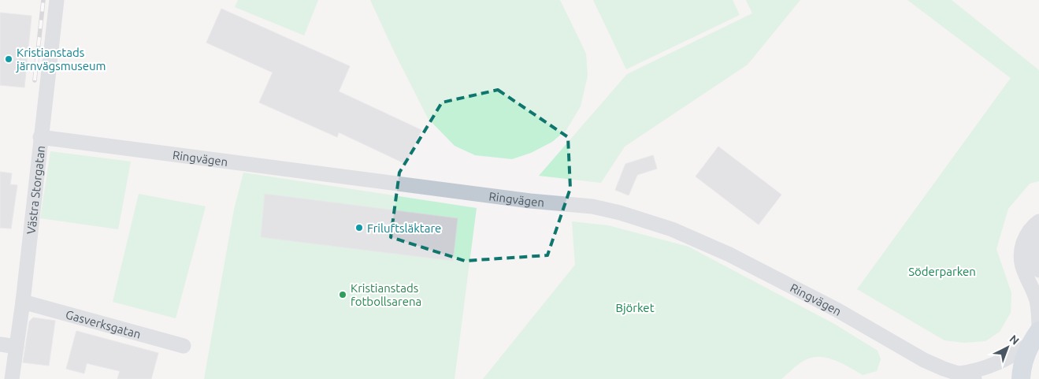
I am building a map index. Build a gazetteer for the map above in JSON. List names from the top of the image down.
{
  "streets": {
    "street": ["Ringvägen", "Västra Storgatan", "Gasverksgatan"]
  },
  "crossings": [
    ["Ringvägen", "Västra Storgatan"],
    ["Västra Storgatan", "Gasverksgatan"]
  ],
  "parks": ["Söderparken", "Björket"],
  "places": ["Kristianstads järnvägsmuseum", "Friluftsläktare", "Kristianstads fotbollsarena"],
  "north": "top right"
}
